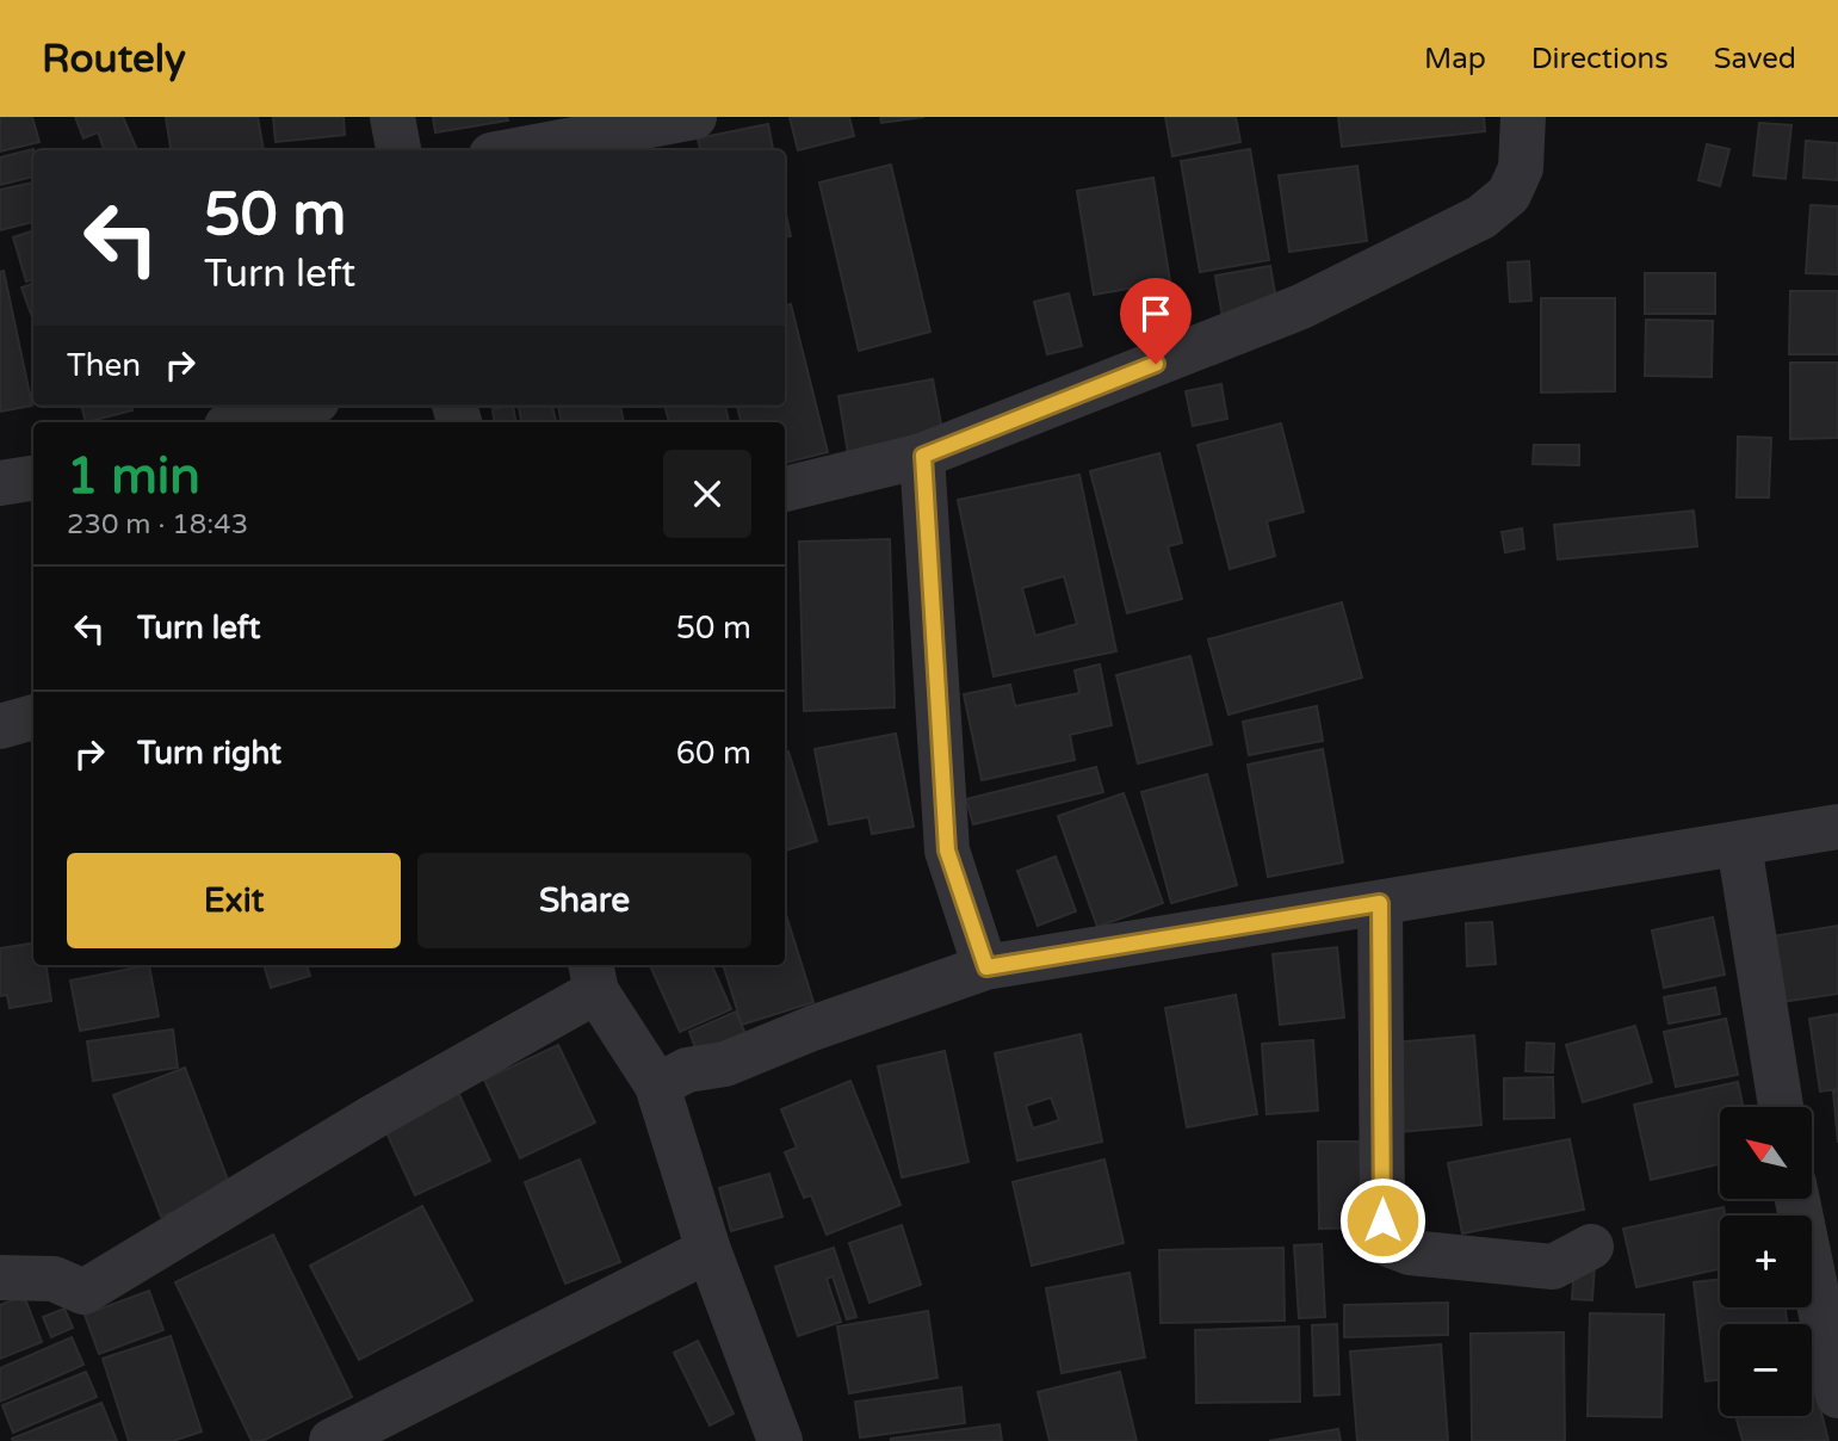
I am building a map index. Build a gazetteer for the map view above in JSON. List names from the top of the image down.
{
  "north": "top left",
  "page": {
    "header": "Routely",
    "nav": ["Map", "Directions", "Saved"],
    "turn": ["50 m", "Turn left"],
    "then": "Then",
    "heading": ["1 min", "230 m · 18:43"],
    "list": [
      {
        "name": "Turn left",
        "value": "50 m"
      },
      {
        "name": "Turn right",
        "value": "60 m"
      }
    ],
    "buttons": ["Exit", "Share"],
    "map_buttons": ["+", "−"]
  }
}
